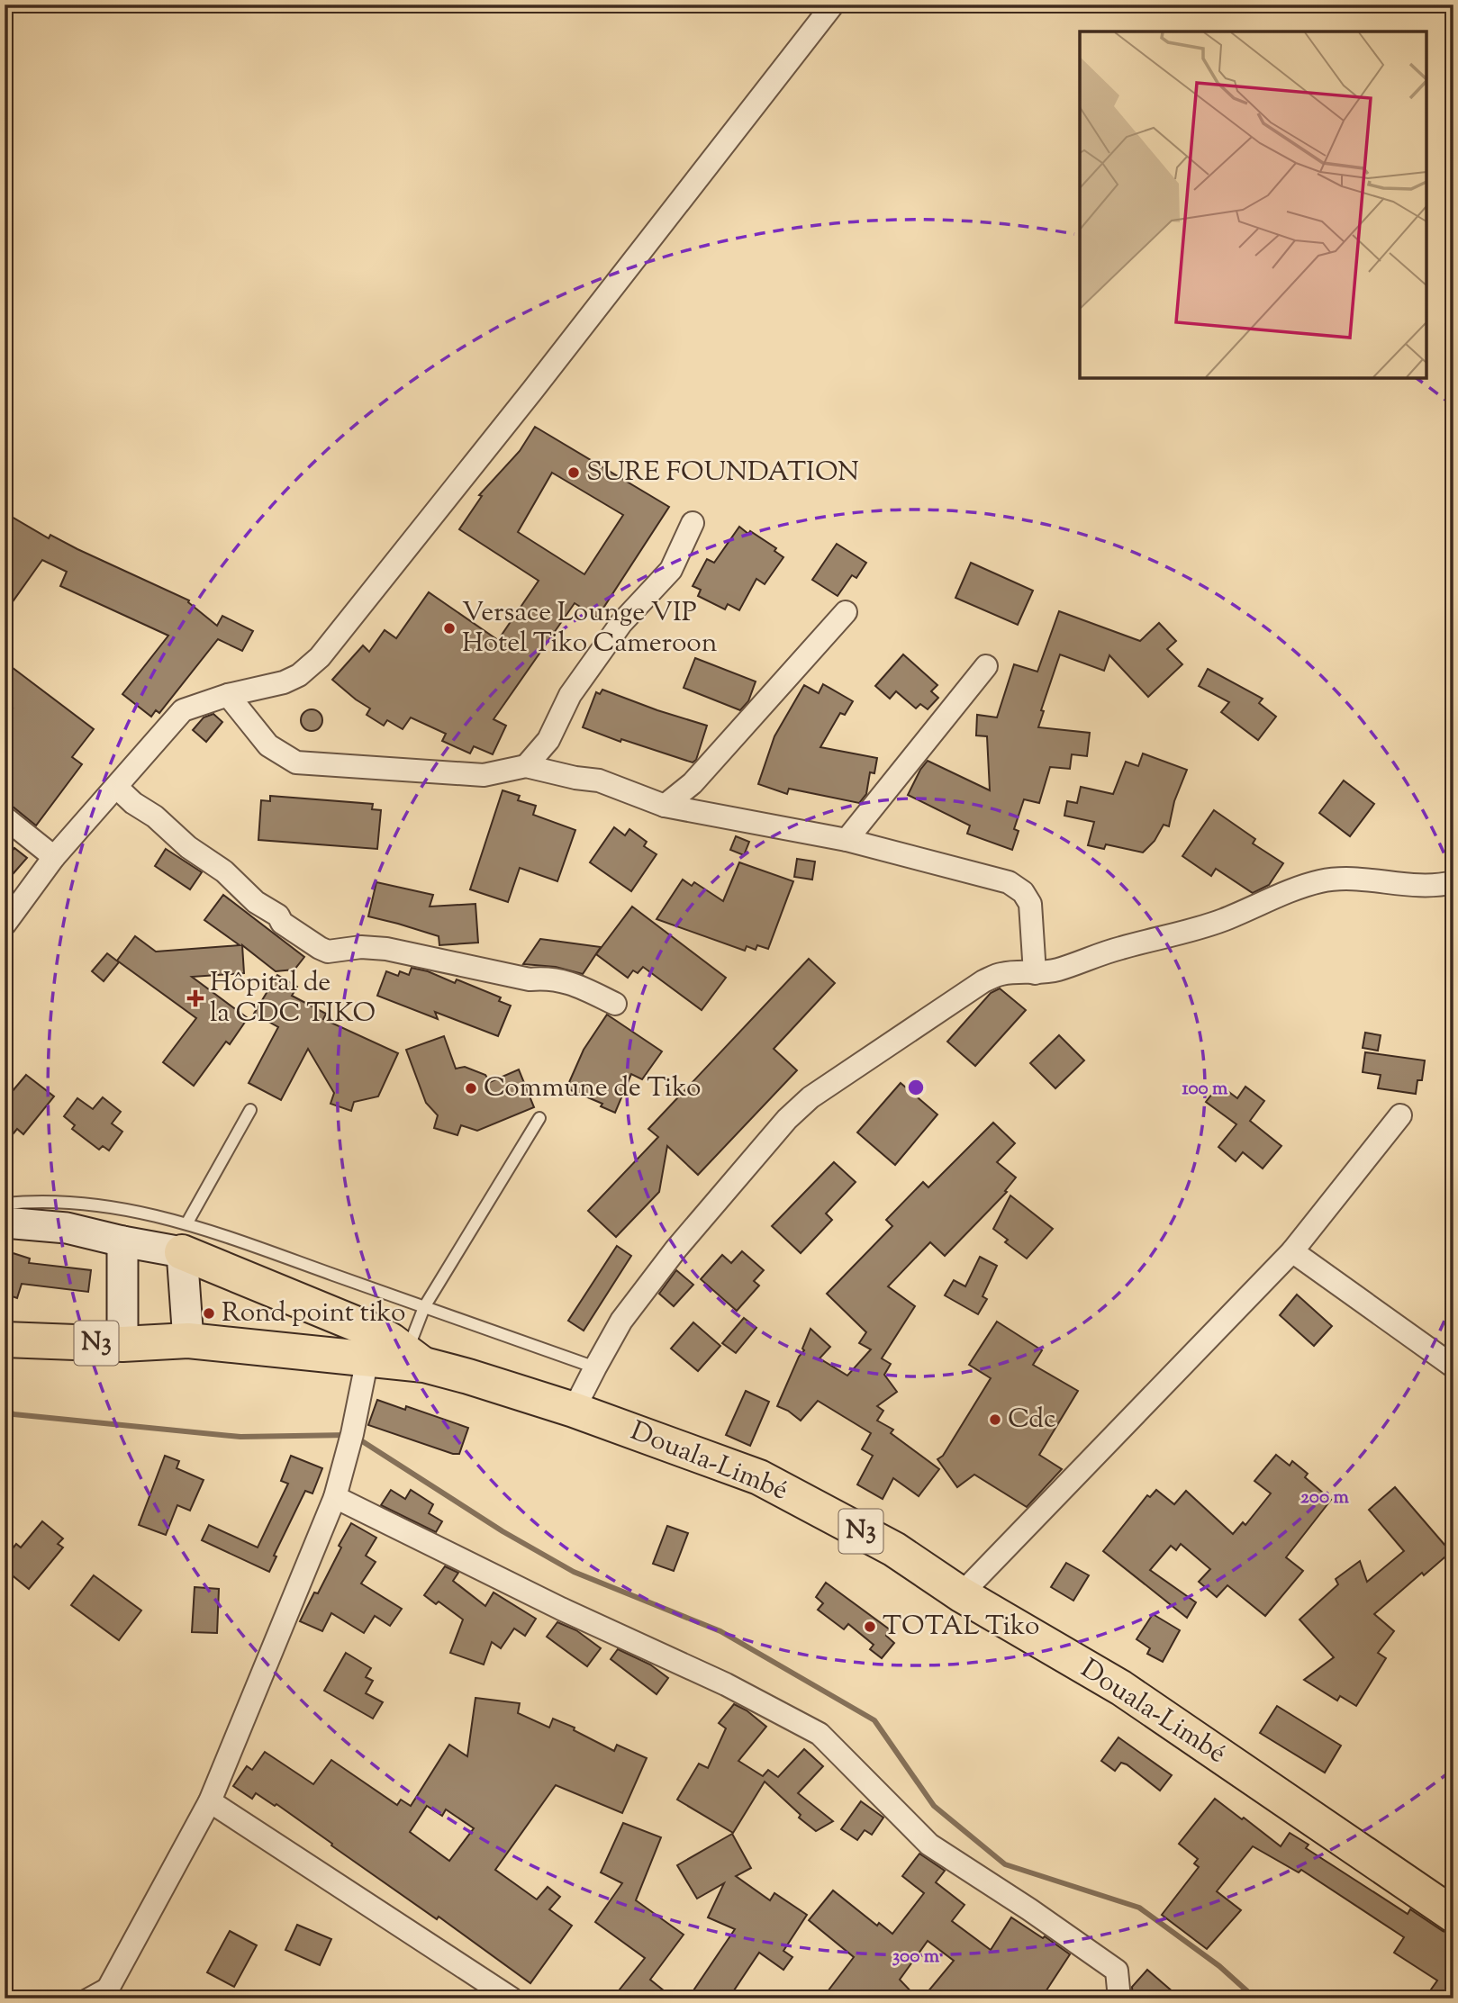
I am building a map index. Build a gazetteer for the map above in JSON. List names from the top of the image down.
{
  "streets": {
    "highway": ["N3", "Douala-Limbé"]
  },
  "places": {
    "other": [
      "SURE FOUNDATION",
      "Versace Lounge VIP Hotel Tiko Cameroon",
      "Commune de Tiko",
      "Rond point tiko",
      "Cdc",
      "TOTAL Tiko"
    ],
    "health": ["Hôpital de la CDC TIKO"]
  },
  "rings": ["100 m", "200 m", "300 m"]
}
